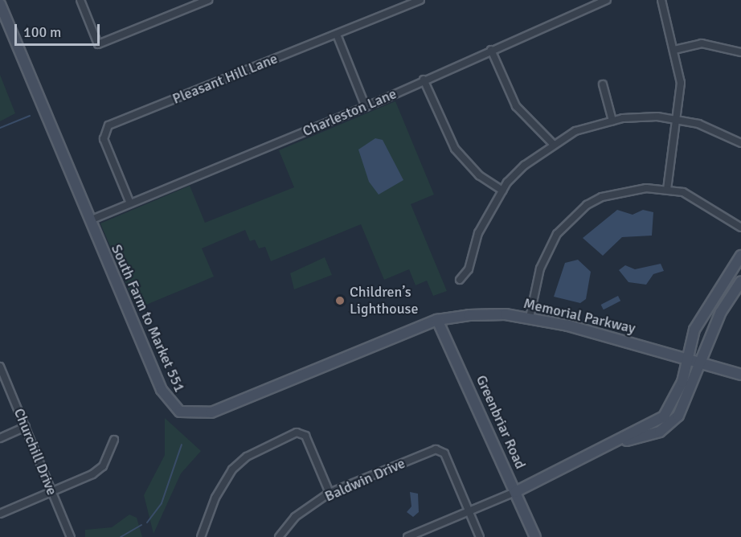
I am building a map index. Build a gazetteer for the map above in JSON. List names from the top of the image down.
{
  "streets": {
    "main road": ["Memorial Parkway", "South Farm to Market 551", "Greenbriar Road"],
    "street": [
      "Pleasant Hill Lane",
      "Charleston Lane",
      "Churchill Drive",
      "Baldwin Drive"
    ]
  },
  "crossings": [
    ["Pleasant Hill Lane", "Charleston Lane"],
    ["Charleston Lane", "South Farm to Market 551"],
    ["Memorial Parkway", "South Farm to Market 551"],
    ["Memorial Parkway", "Greenbriar Road"],
    ["South Farm to Market 551", "Greenbriar Road"]
  ],
  "places": ["Children’s Lighthouse"],
  "scale_bar": "100 m"
}
